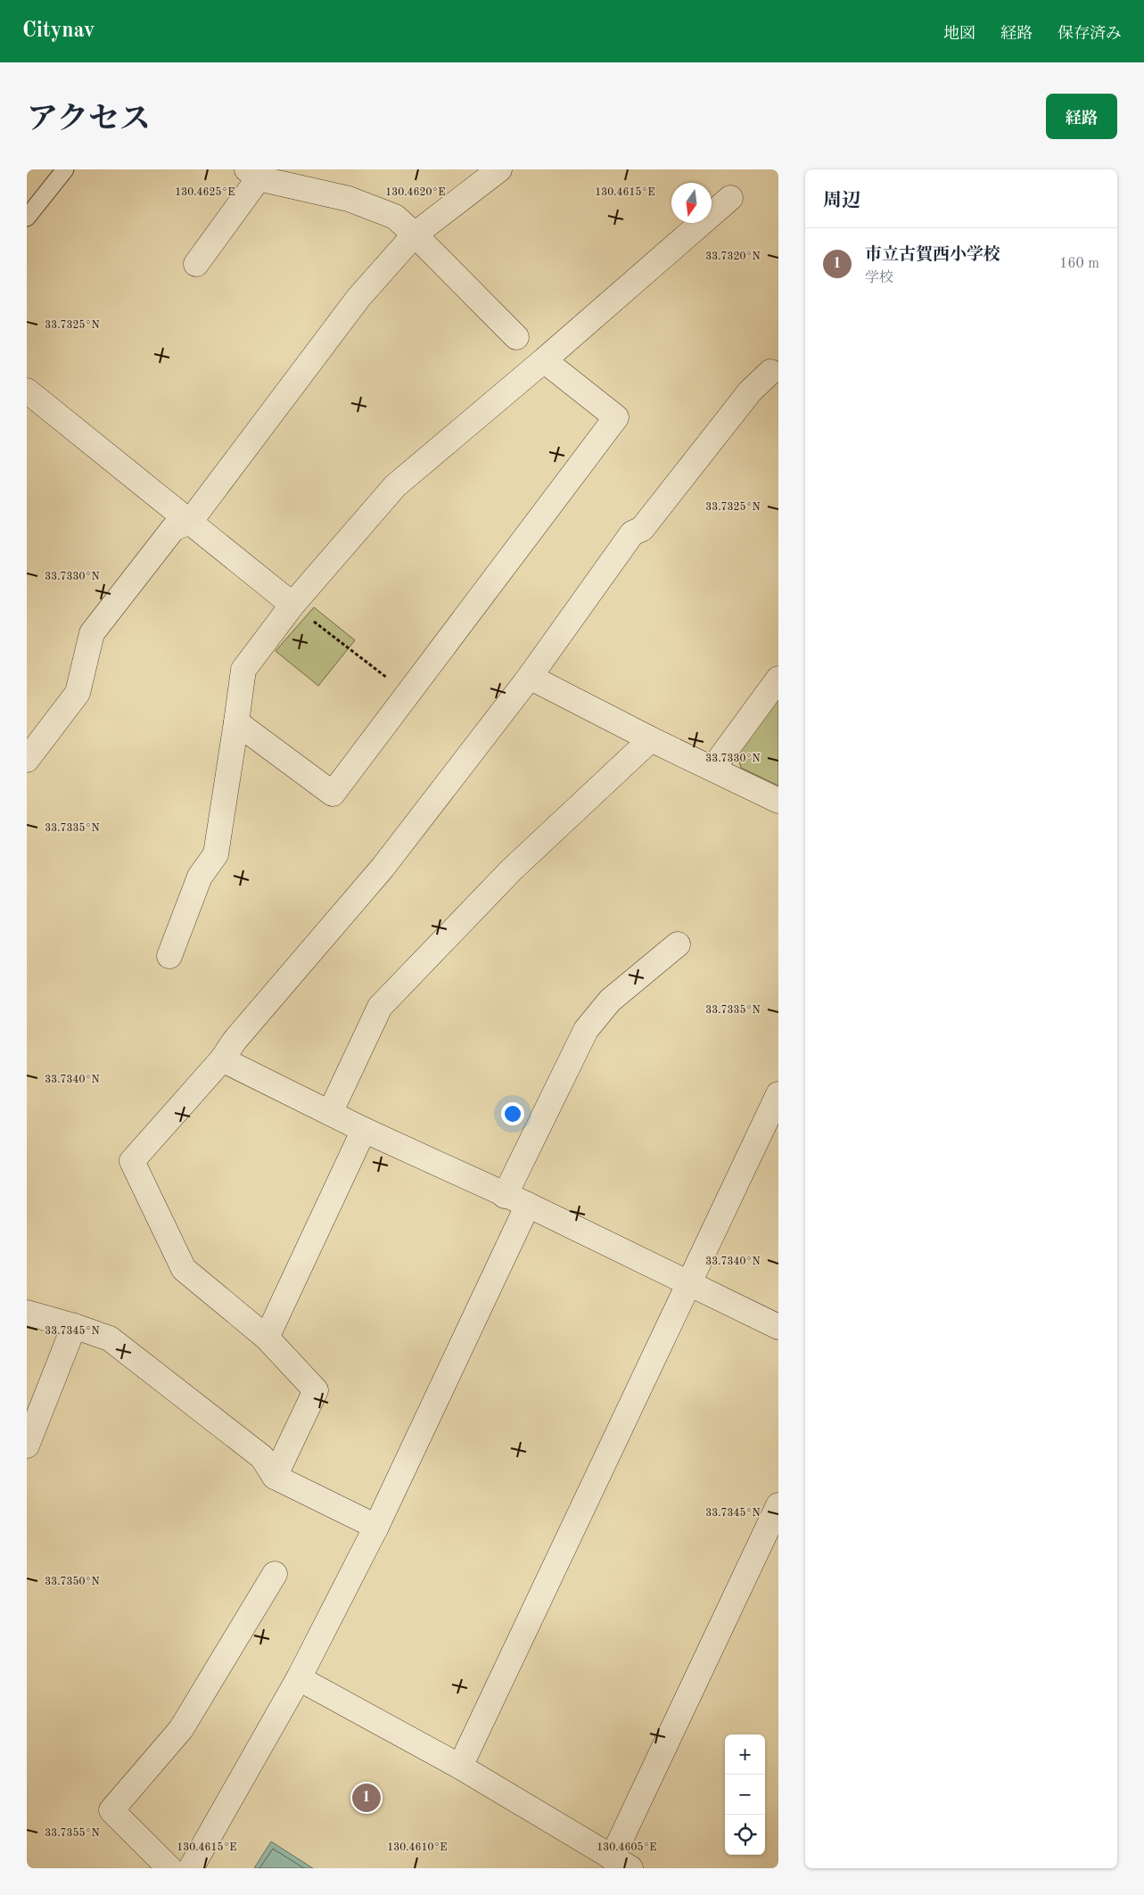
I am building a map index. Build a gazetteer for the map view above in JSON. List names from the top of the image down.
{
  "north": "bottom",
  "page": {
    "header": "Citynav",
    "nav": ["地図", "経路", "保存済み"],
    "title": "アクセス",
    "buttons": "経路",
    "heading": "周辺",
    "list": [
      {
        "mark": "1",
        "name": "市立古賀西小学校",
        "note": "学校",
        "value": "160 m"
      }
    ],
    "map_buttons": ["+", "−"],
    "pins": "1"
  },
  "coordinates": [
    "130.4625°E",
    "130.4620°E",
    "130.4615°E",
    "33.7320°N",
    "33.7325°N",
    "33.7330°N",
    "33.7335°N",
    "33.7340°N",
    "33.7345°N",
    "33.7350°N",
    "33.7355°N",
    "130.4610°E",
    "130.4605°E"
  ]
}
